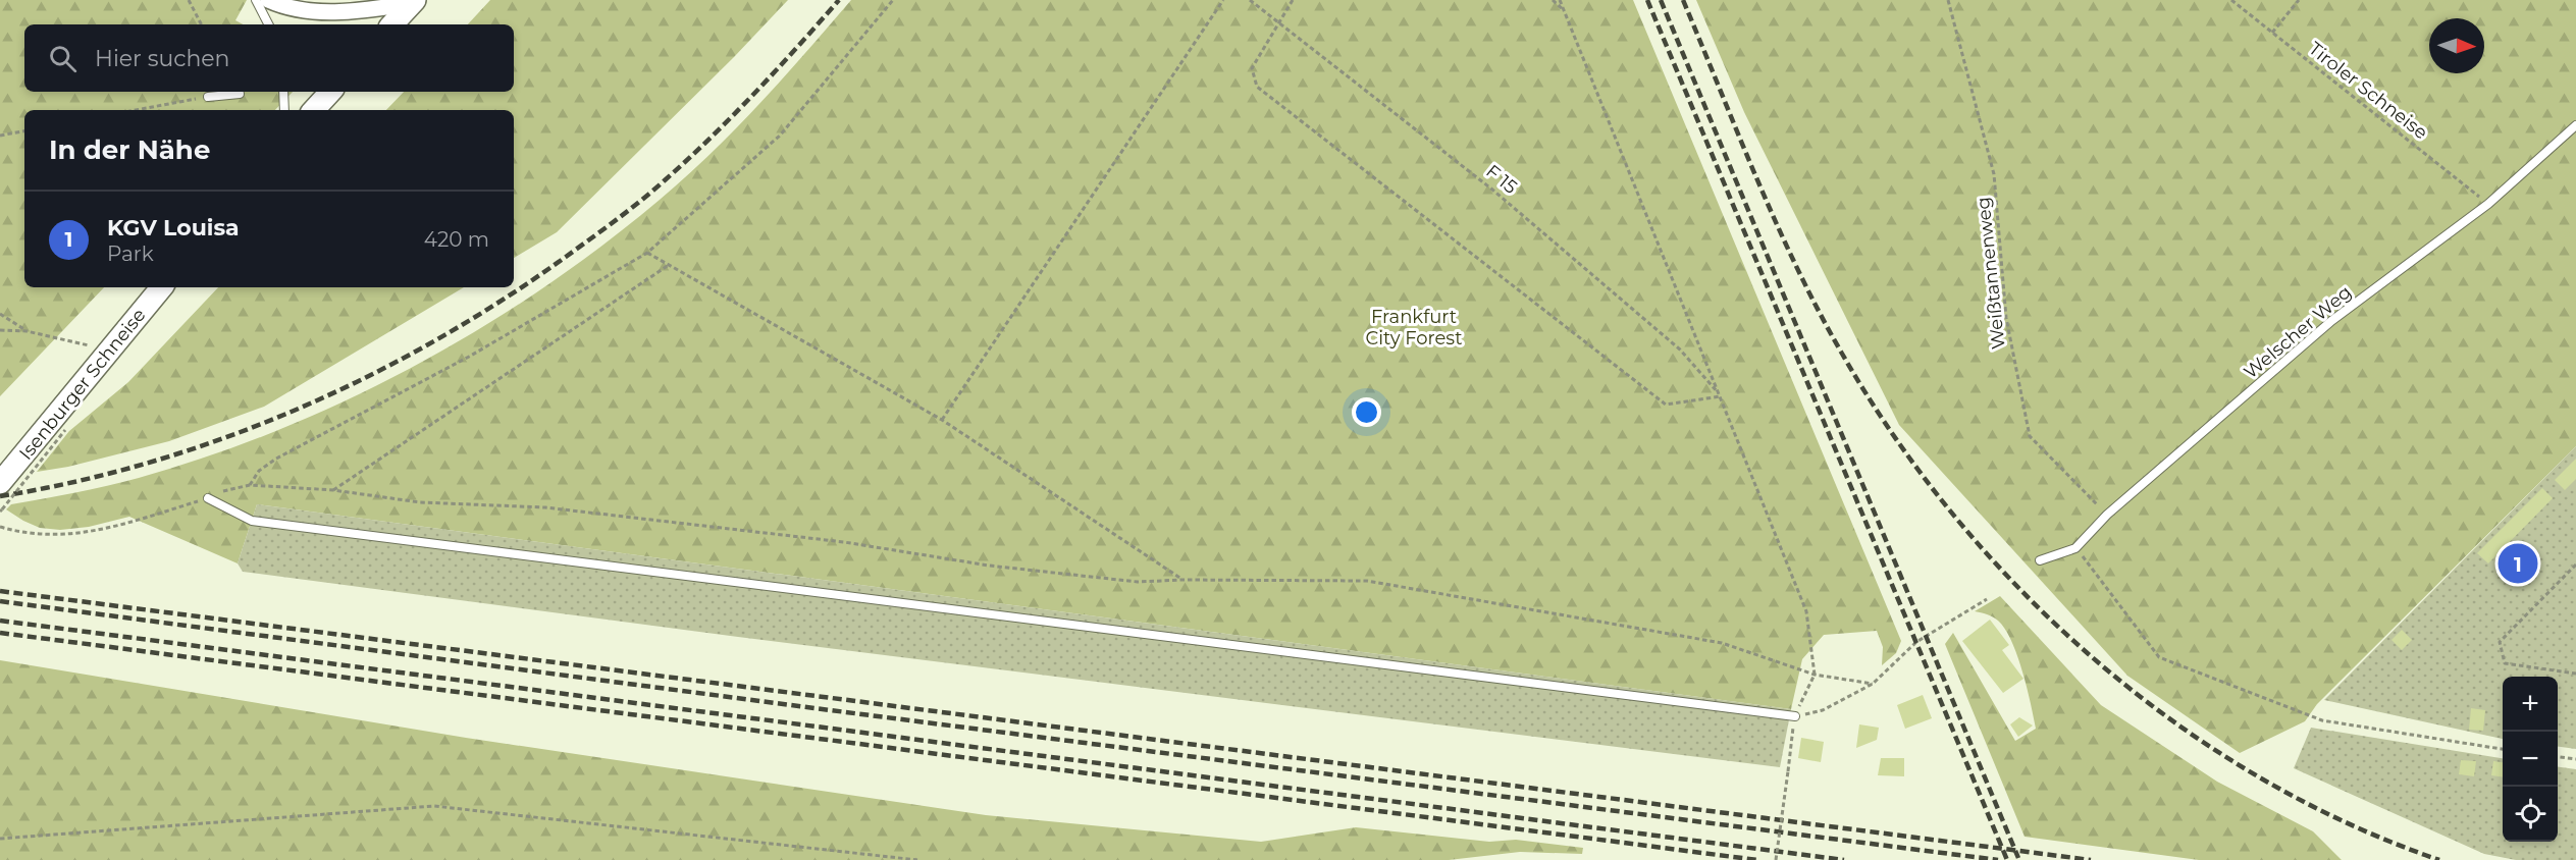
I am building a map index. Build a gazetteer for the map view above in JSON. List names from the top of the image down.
{
  "streets": {
    "main road": ["Isenburger Schneise"],
    "lane": ["Welscher Weg"],
    "path": ["Tiroler Schneise", "F 15", "Weißtannenweg"]
  },
  "crossings": [
    ["Tiroler Schneise", "Welscher Weg"],
    ["Weißtannenweg", "Welscher Weg"]
  ],
  "parks": ["Frankfurt City Forest"],
  "north": "right",
  "page": {
    "search": "Hier suchen",
    "heading": "In der Nähe",
    "list": [
      {
        "mark": "1",
        "name": "KGV Louisa",
        "note": "Park",
        "value": "420 m"
      }
    ],
    "pins": "1",
    "map_buttons": ["+", "−"]
  }
}
